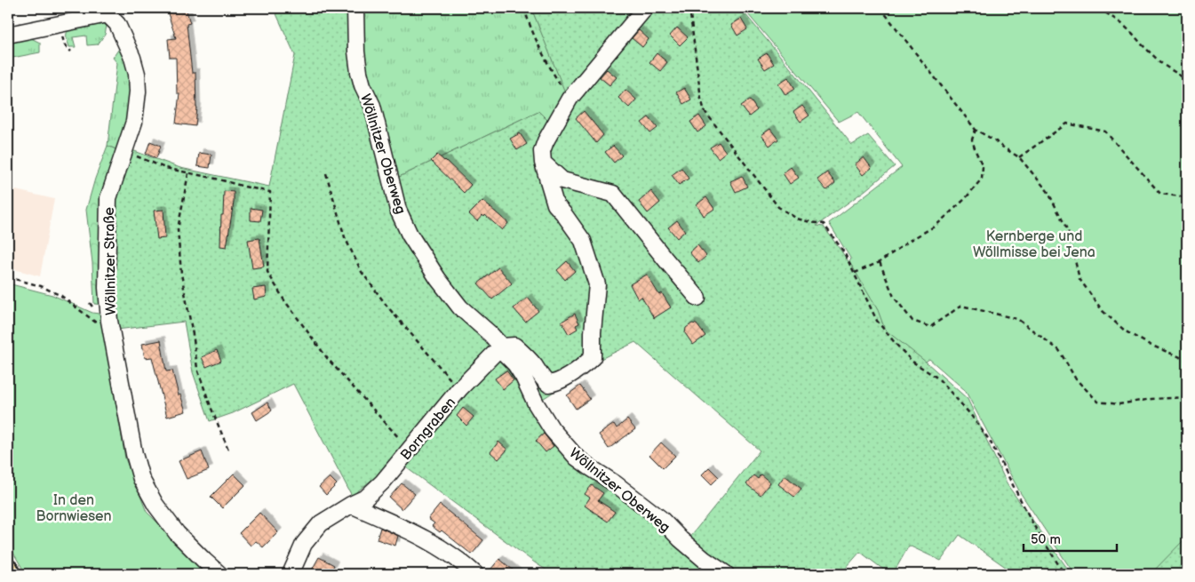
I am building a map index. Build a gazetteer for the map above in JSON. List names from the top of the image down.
{
  "streets": {
    "street": ["Wöllnitzer Oberweg", "Wöllnitzer Straße", "Borngraben"]
  },
  "crossings": [
    ["Wöllnitzer Oberweg", "Borngraben"]
  ],
  "parks": ["Kernberge und Wöllmisse bei Jena", "In den Bornwiesen"],
  "scale_bar": "50 m"
}
